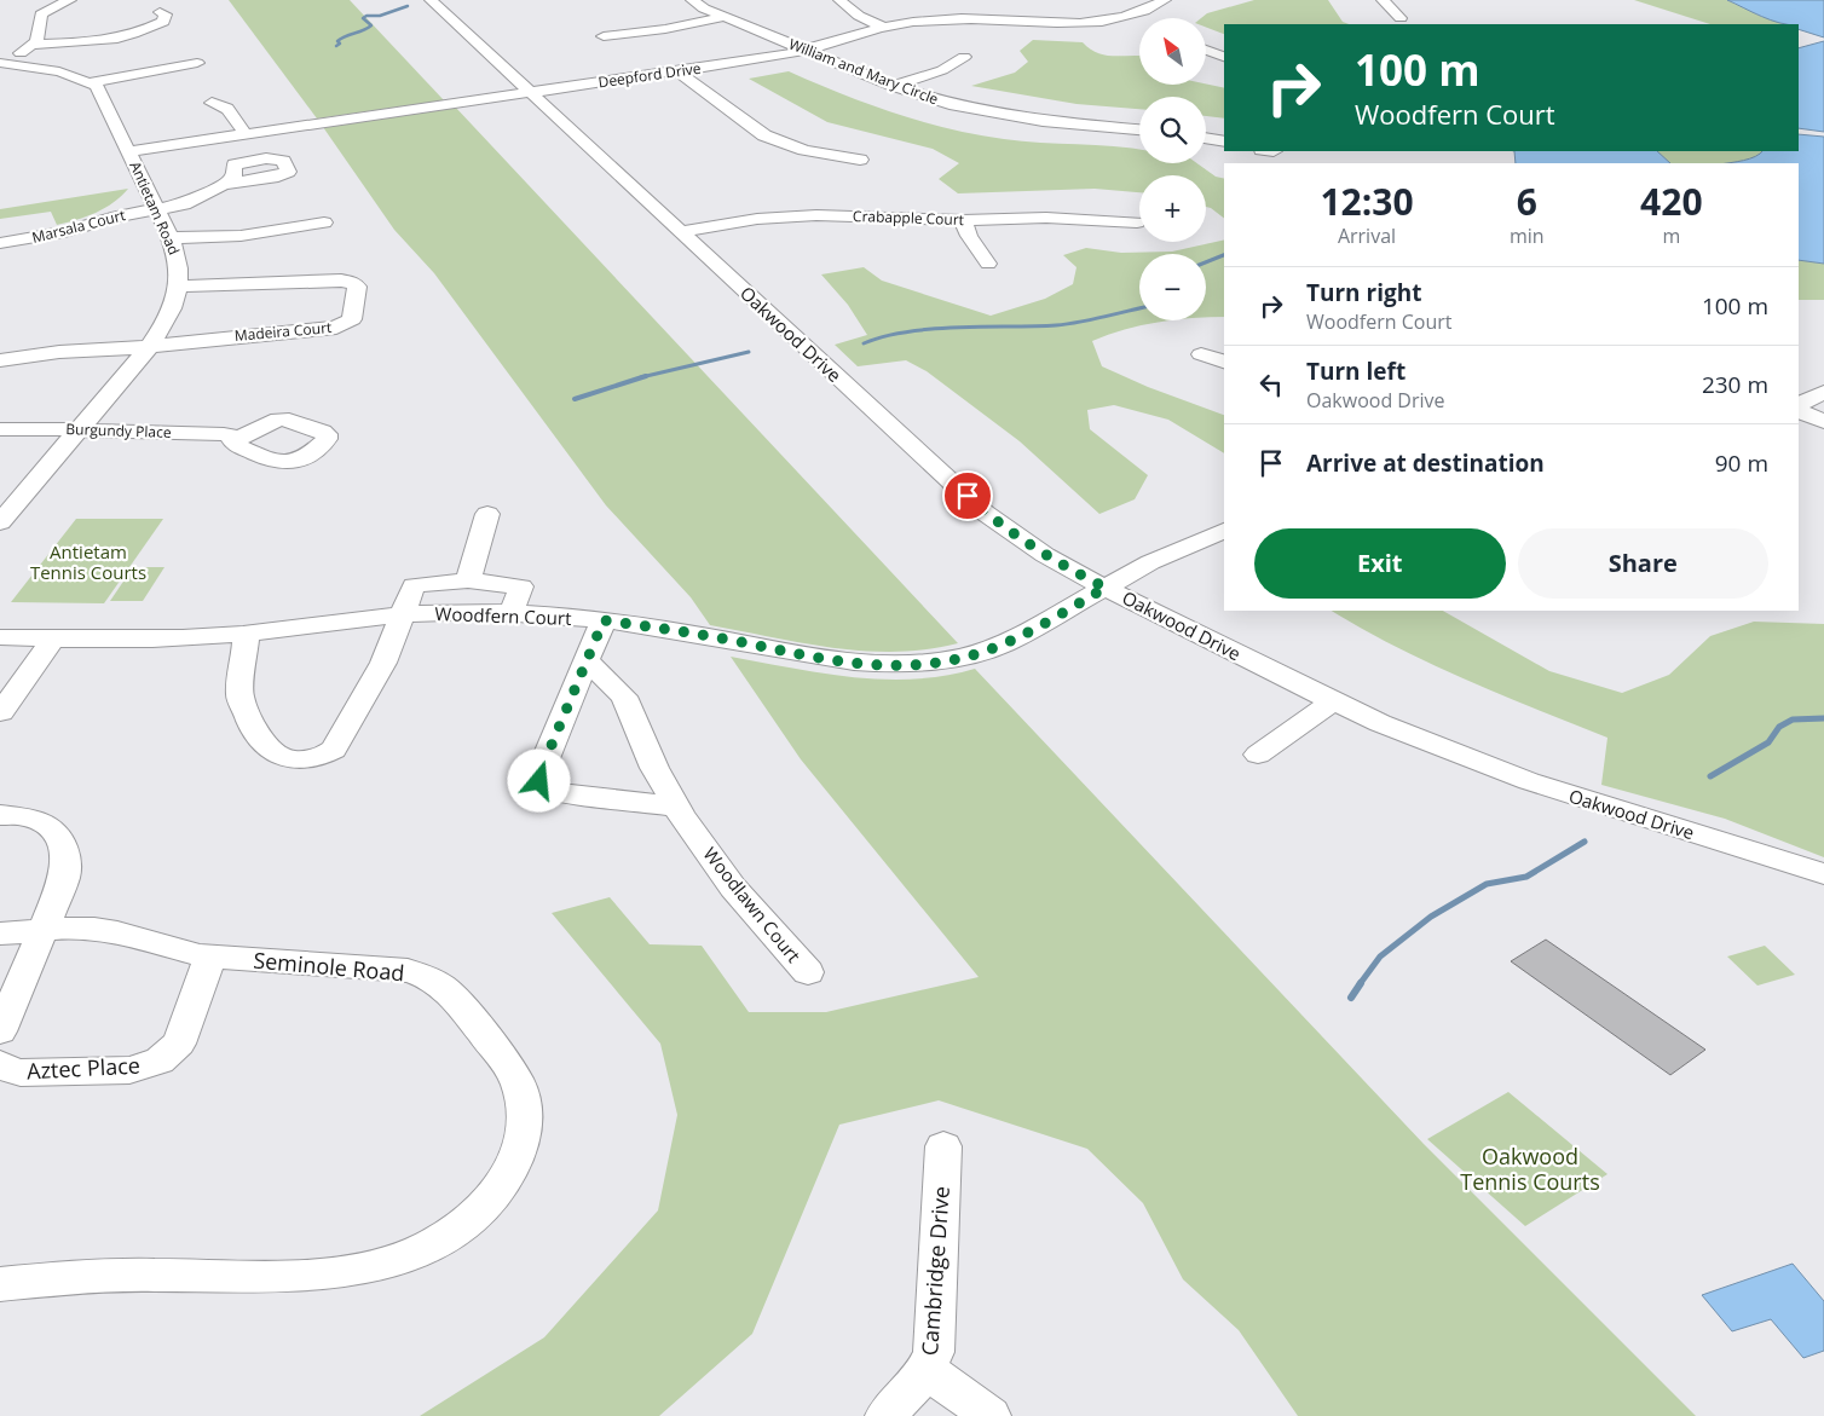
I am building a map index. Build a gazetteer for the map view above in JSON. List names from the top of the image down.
{
  "streets": {
    "street": [
      "William and Mary Circle",
      "Deepford Drive",
      "Antietam Road",
      "Crabapple Court",
      "Marsala Court",
      "Madeira Court",
      "Oakwood Drive",
      "Burgundy Place",
      "Woodfern Court",
      "Woodlawn Court",
      "Seminole Road",
      "Aztec Place",
      "Cambridge Drive"
    ]
  },
  "crossings": [
    ["William and Mary Circle", "Deepford Drive"],
    ["Deepford Drive", "Antietam Road"],
    ["Deepford Drive", "Oakwood Drive"],
    ["Antietam Road", "Marsala Court"],
    ["Antietam Road", "Madeira Court"],
    ["Antietam Road", "Burgundy Place"],
    ["Crabapple Court", "Oakwood Drive"],
    ["Oakwood Drive", "Woodfern Court"],
    ["Seminole Road", "Aztec Place"]
  ],
  "parks": ["Antietam Tennis Courts", "Oakwood Tennis Courts"],
  "north": "top left",
  "page": {
    "map_buttons": ["+", "−"],
    "turn": ["100 m", "Woodfern Court"],
    "eta": [
      "12:30",
      "Arrival",
      "6",
      "min",
      "420",
      "m"
    ],
    "list": [
      {
        "name": "Turn right",
        "note": "Woodfern Court",
        "value": "100 m"
      },
      {
        "name": "Turn left",
        "note": "Oakwood Drive",
        "value": "230 m"
      },
      {
        "name": "Arrive at destination",
        "value": "90 m"
      }
    ],
    "buttons": ["Exit", "Share"]
  }
}
